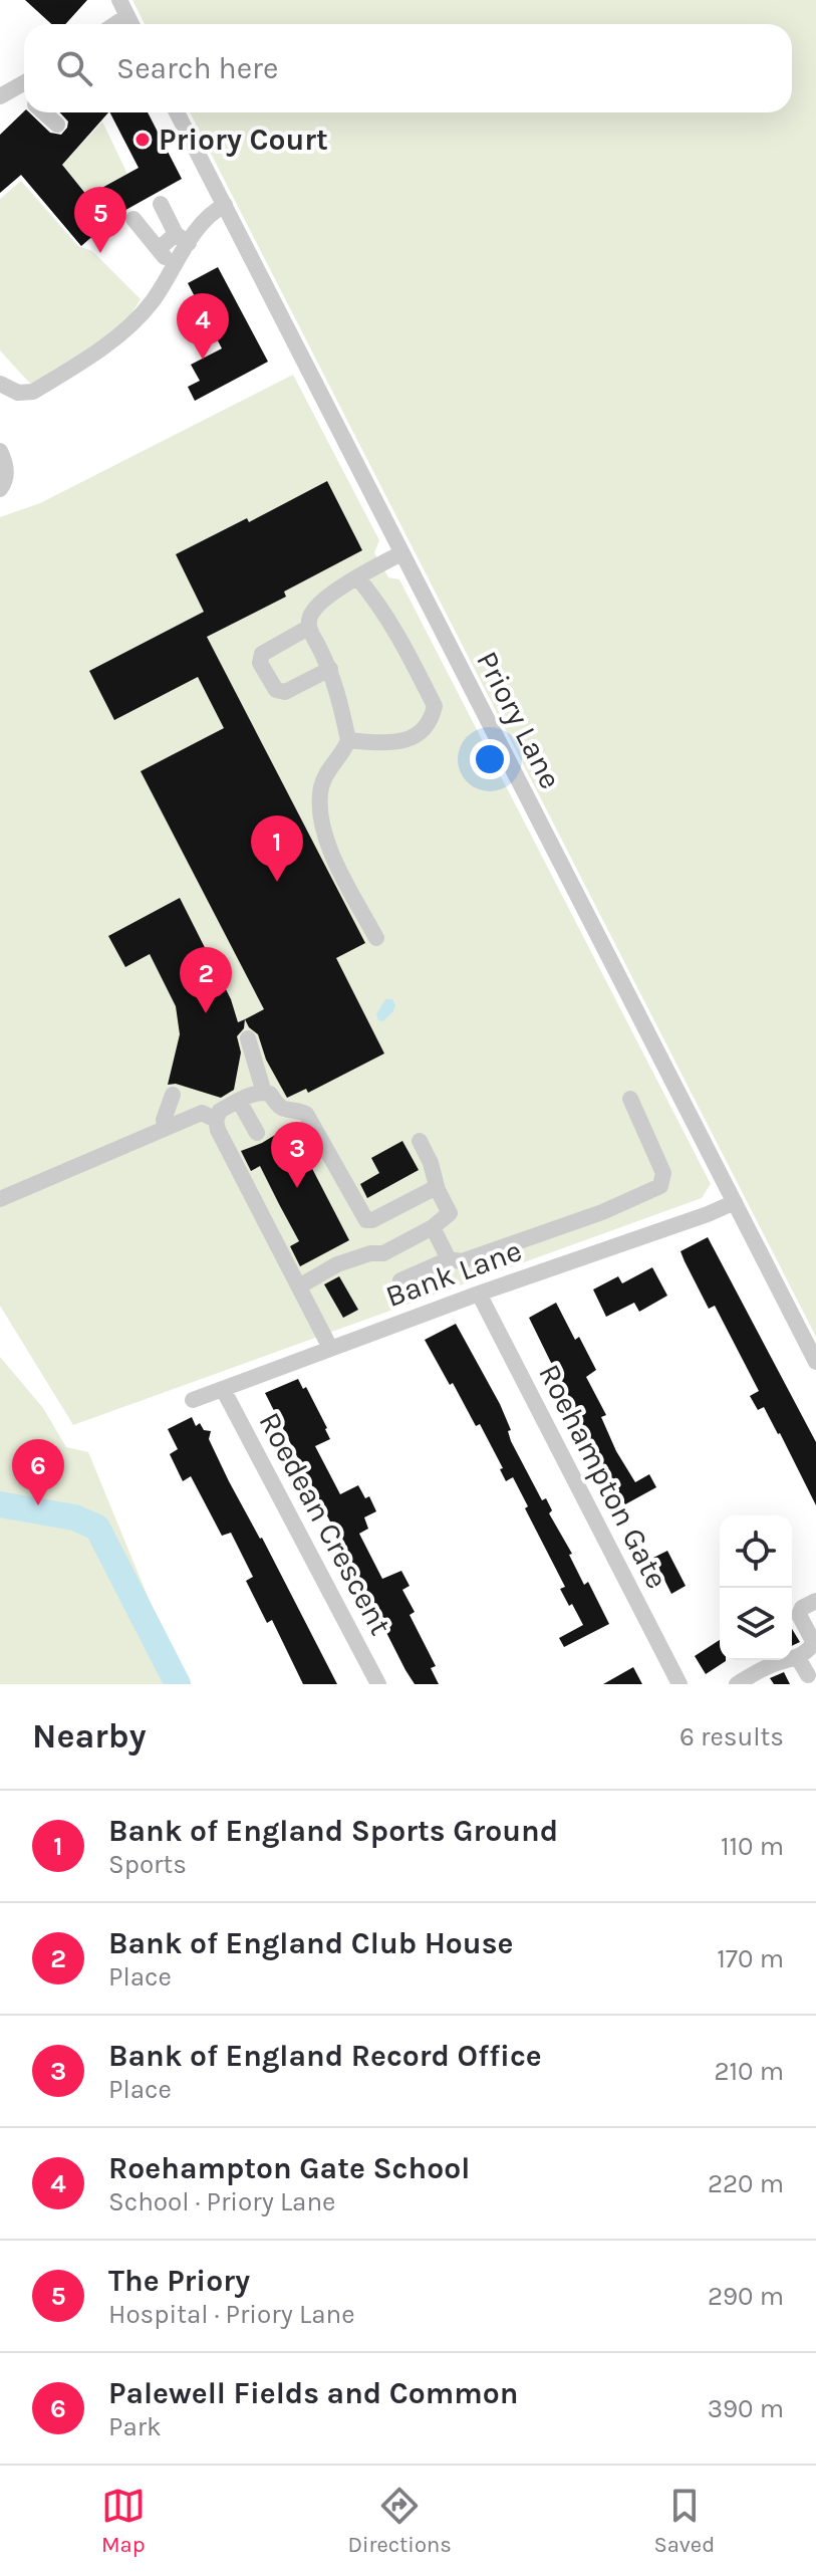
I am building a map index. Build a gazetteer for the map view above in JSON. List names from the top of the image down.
{
  "streets": {
    "street": [
      "Priory Lane",
      "Bank Lane",
      "Roehampton Gate",
      "Roedean Crescent"
    ]
  },
  "crossings": [
    ["Priory Lane", "Bank Lane"],
    ["Bank Lane", "Roehampton Gate"],
    ["Bank Lane", "Roedean Crescent"]
  ],
  "places": ["Priory Court"],
  "page": {
    "search": "Search here",
    "pins": [
      "5",
      "4",
      "1",
      "2",
      "3",
      "6"
    ],
    "heading": ["Nearby", "6 results"],
    "list": [
      {
        "mark": "1",
        "name": "Bank of England Sports Ground",
        "note": "Sports",
        "value": "110 m"
      },
      {
        "mark": "2",
        "name": "Bank of England Club House",
        "note": "Place",
        "value": "170 m"
      },
      {
        "mark": "3",
        "name": "Bank of England Record Office",
        "note": "Place",
        "value": "210 m"
      },
      {
        "mark": "4",
        "name": "Roehampton Gate School",
        "note": "School · Priory Lane",
        "value": "220 m"
      },
      {
        "mark": "5",
        "name": "The Priory",
        "note": "Hospital · Priory Lane",
        "value": "290 m"
      },
      {
        "mark": "6",
        "name": "Palewell Fields and Common",
        "note": "Park",
        "value": "390 m"
      }
    ],
    "nav": ["Map", "Directions", "Saved"]
  }
}
